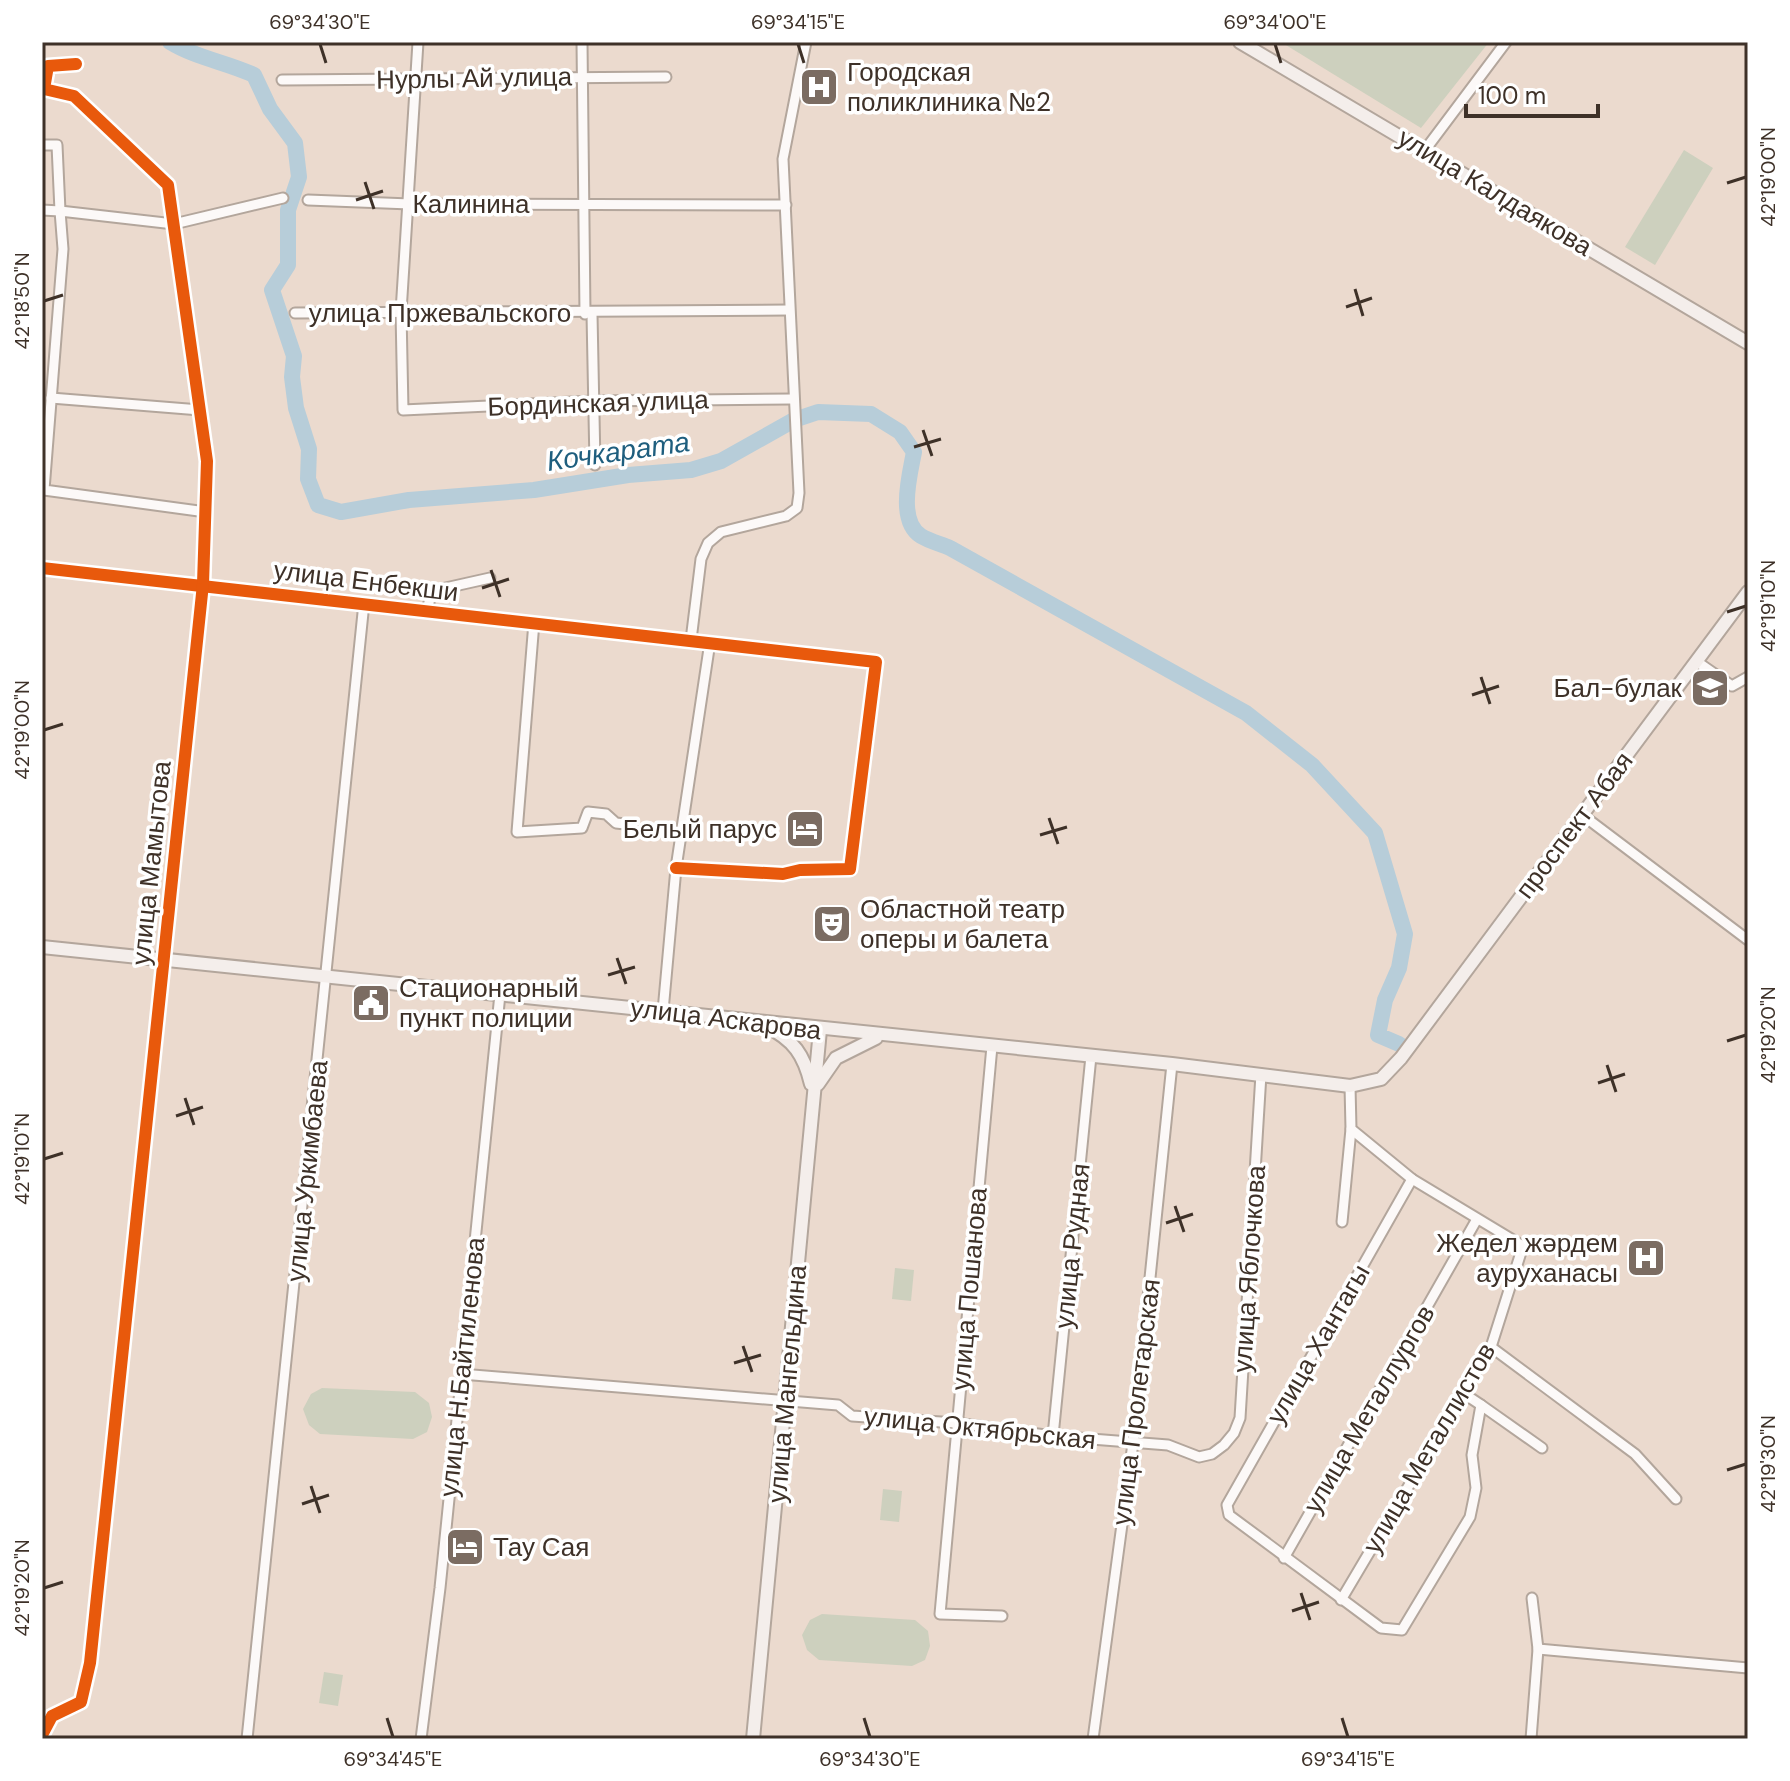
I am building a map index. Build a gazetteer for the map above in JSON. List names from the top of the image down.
{
  "streets": {
    "main road": [
      "улица Калдаякова",
      "проспект Абая",
      "улица Аскарова",
      "улица Мангельдина"
    ],
    "street": [
      "Нурлы Ай улица",
      "Калинина",
      "улица Пржевальского",
      "Бординская улица",
      "улица Енбекши",
      "улица Мамытова",
      "улица Уркимбаева",
      "улица Рудная",
      "улица Яблочкова",
      "улица Пошанова",
      "улица Хантагы",
      "улица Н.Байтиленова",
      "улица Пролетарская",
      "улица Металлургов",
      "улица Октябрьская",
      "улица Металлистов"
    ]
  },
  "crossings": [
    ["улица Пржевальского", "Бординская улица"],
    ["улица Енбекши", "улица Мамытова"],
    ["улица Енбекши", "улица Уркимбаева"],
    ["проспект Абая", "улица Аскарова"],
    ["улица Мамытова", "улица Аскарова"],
    ["улица Аскарова", "улица Уркимбаева"],
    ["улица Аскарова", "улица Рудная"],
    ["улица Аскарова", "улица Яблочкова"],
    ["улица Аскарова", "улица Пошанова"],
    ["улица Аскарова", "улица Н.Байтиленова"],
    ["улица Аскарова", "улица Мангельдина"],
    ["улица Аскарова", "улица Пролетарская"],
    ["улица Рудная", "улица Октябрьская"],
    ["улица Яблочкова", "улица Октябрьская"],
    ["улица Пошанова", "улица Октябрьская"],
    ["улица Хантагы", "улица Металлургов"],
    ["улица Н.Байтиленова", "улица Октябрьская"],
    ["улица Мангельдина", "улица Октябрьская"],
    ["улица Пролетарская", "улица Октябрьская"],
    ["улица Металлургов", "улица Металлистов"]
  ],
  "water": ["Кочкарата"],
  "places": {
    "hospital": ["Городская поликлиника №2", "Жедел жәрдем ауруханасы"],
    "school or university": ["Бал-булак"],
    "hotel": ["Белый парус", "Тау Сая"],
    "theatre": ["Областной театр оперы и балета"],
    "public building": ["Стационарный пункт полиции"]
  },
  "scale_bar": "100 m",
  "coordinates": [
    "69°34'30\"E",
    "69°34'15\"E",
    "69°34'00\"E",
    "42°19'00\"N",
    "42°18'50\"N",
    "42°19'10\"N",
    "42°19'20\"N",
    "42°19'30\"N",
    "69°34'45\"E"
  ]
}
